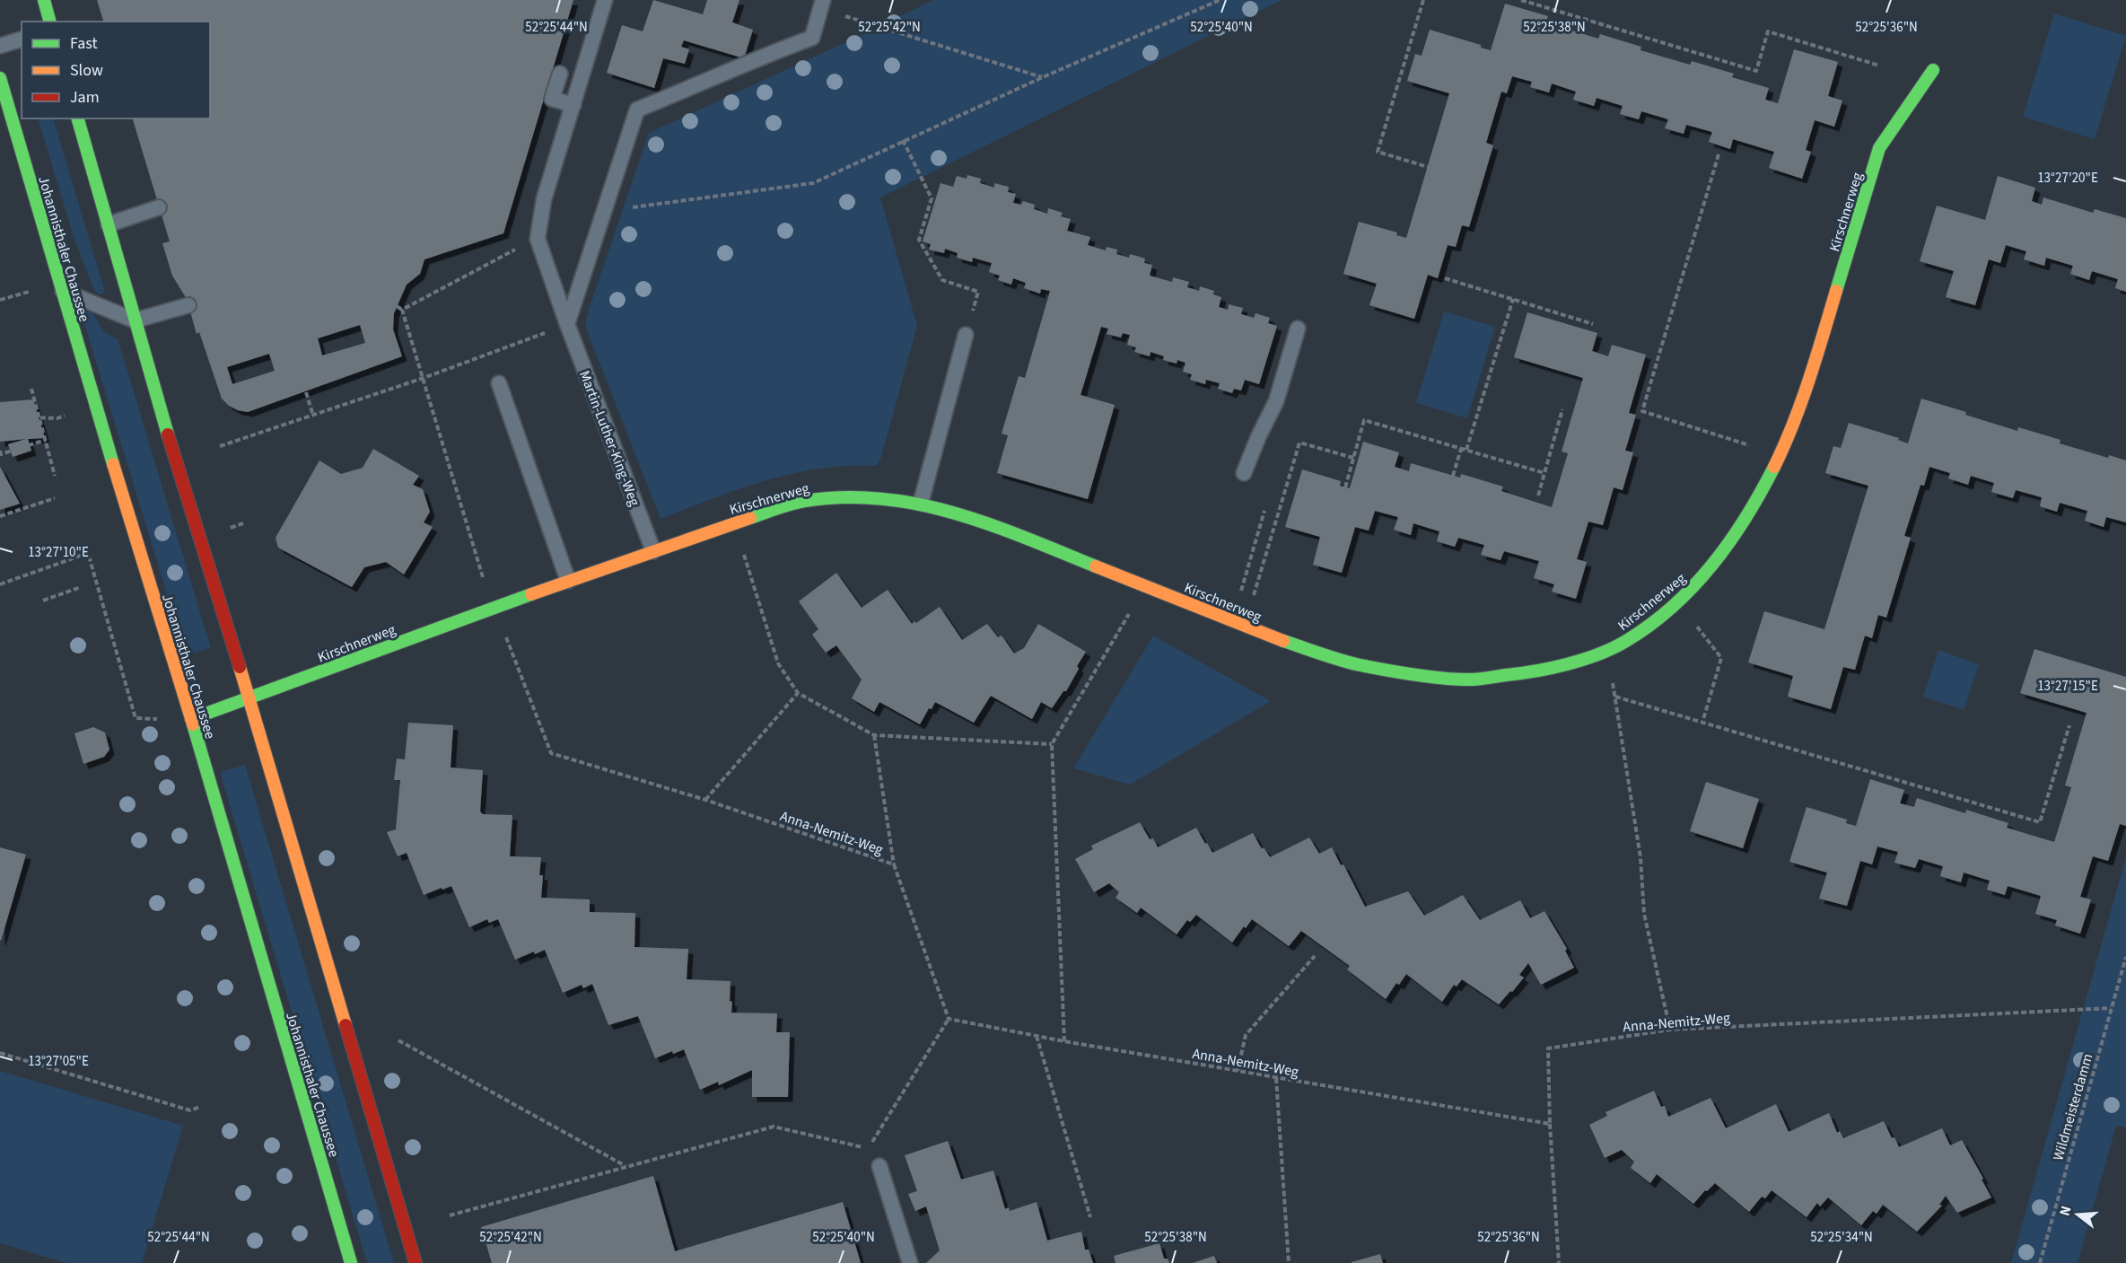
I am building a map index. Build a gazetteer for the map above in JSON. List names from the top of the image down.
{
  "streets": {
    "main road": ["Kirschnerweg", "Johannisthaler Chaussee"],
    "lane": ["Martin-Luther-King-Weg"],
    "path": ["Anna-Nemitz-Weg", "Wildmeisterdamm"]
  },
  "crossings": [
    ["Kirschnerweg", "Johannisthaler Chaussee"],
    ["Kirschnerweg", "Martin-Luther-King-Weg"],
    ["Anna-Nemitz-Weg", "Wildmeisterdamm"]
  ],
  "legend": ["Fast", "Slow", "Jam"],
  "north": "left",
  "coordinates": [
    "52°25'44\"N",
    "52°25'42\"N",
    "52°25'40\"N",
    "52°25'38\"N",
    "52°25'36\"N",
    "13°27'20\"E",
    "13°27'10\"E",
    "13°27'15\"E",
    "13°27'05\"E",
    "52°25'34\"N"
  ]
}
